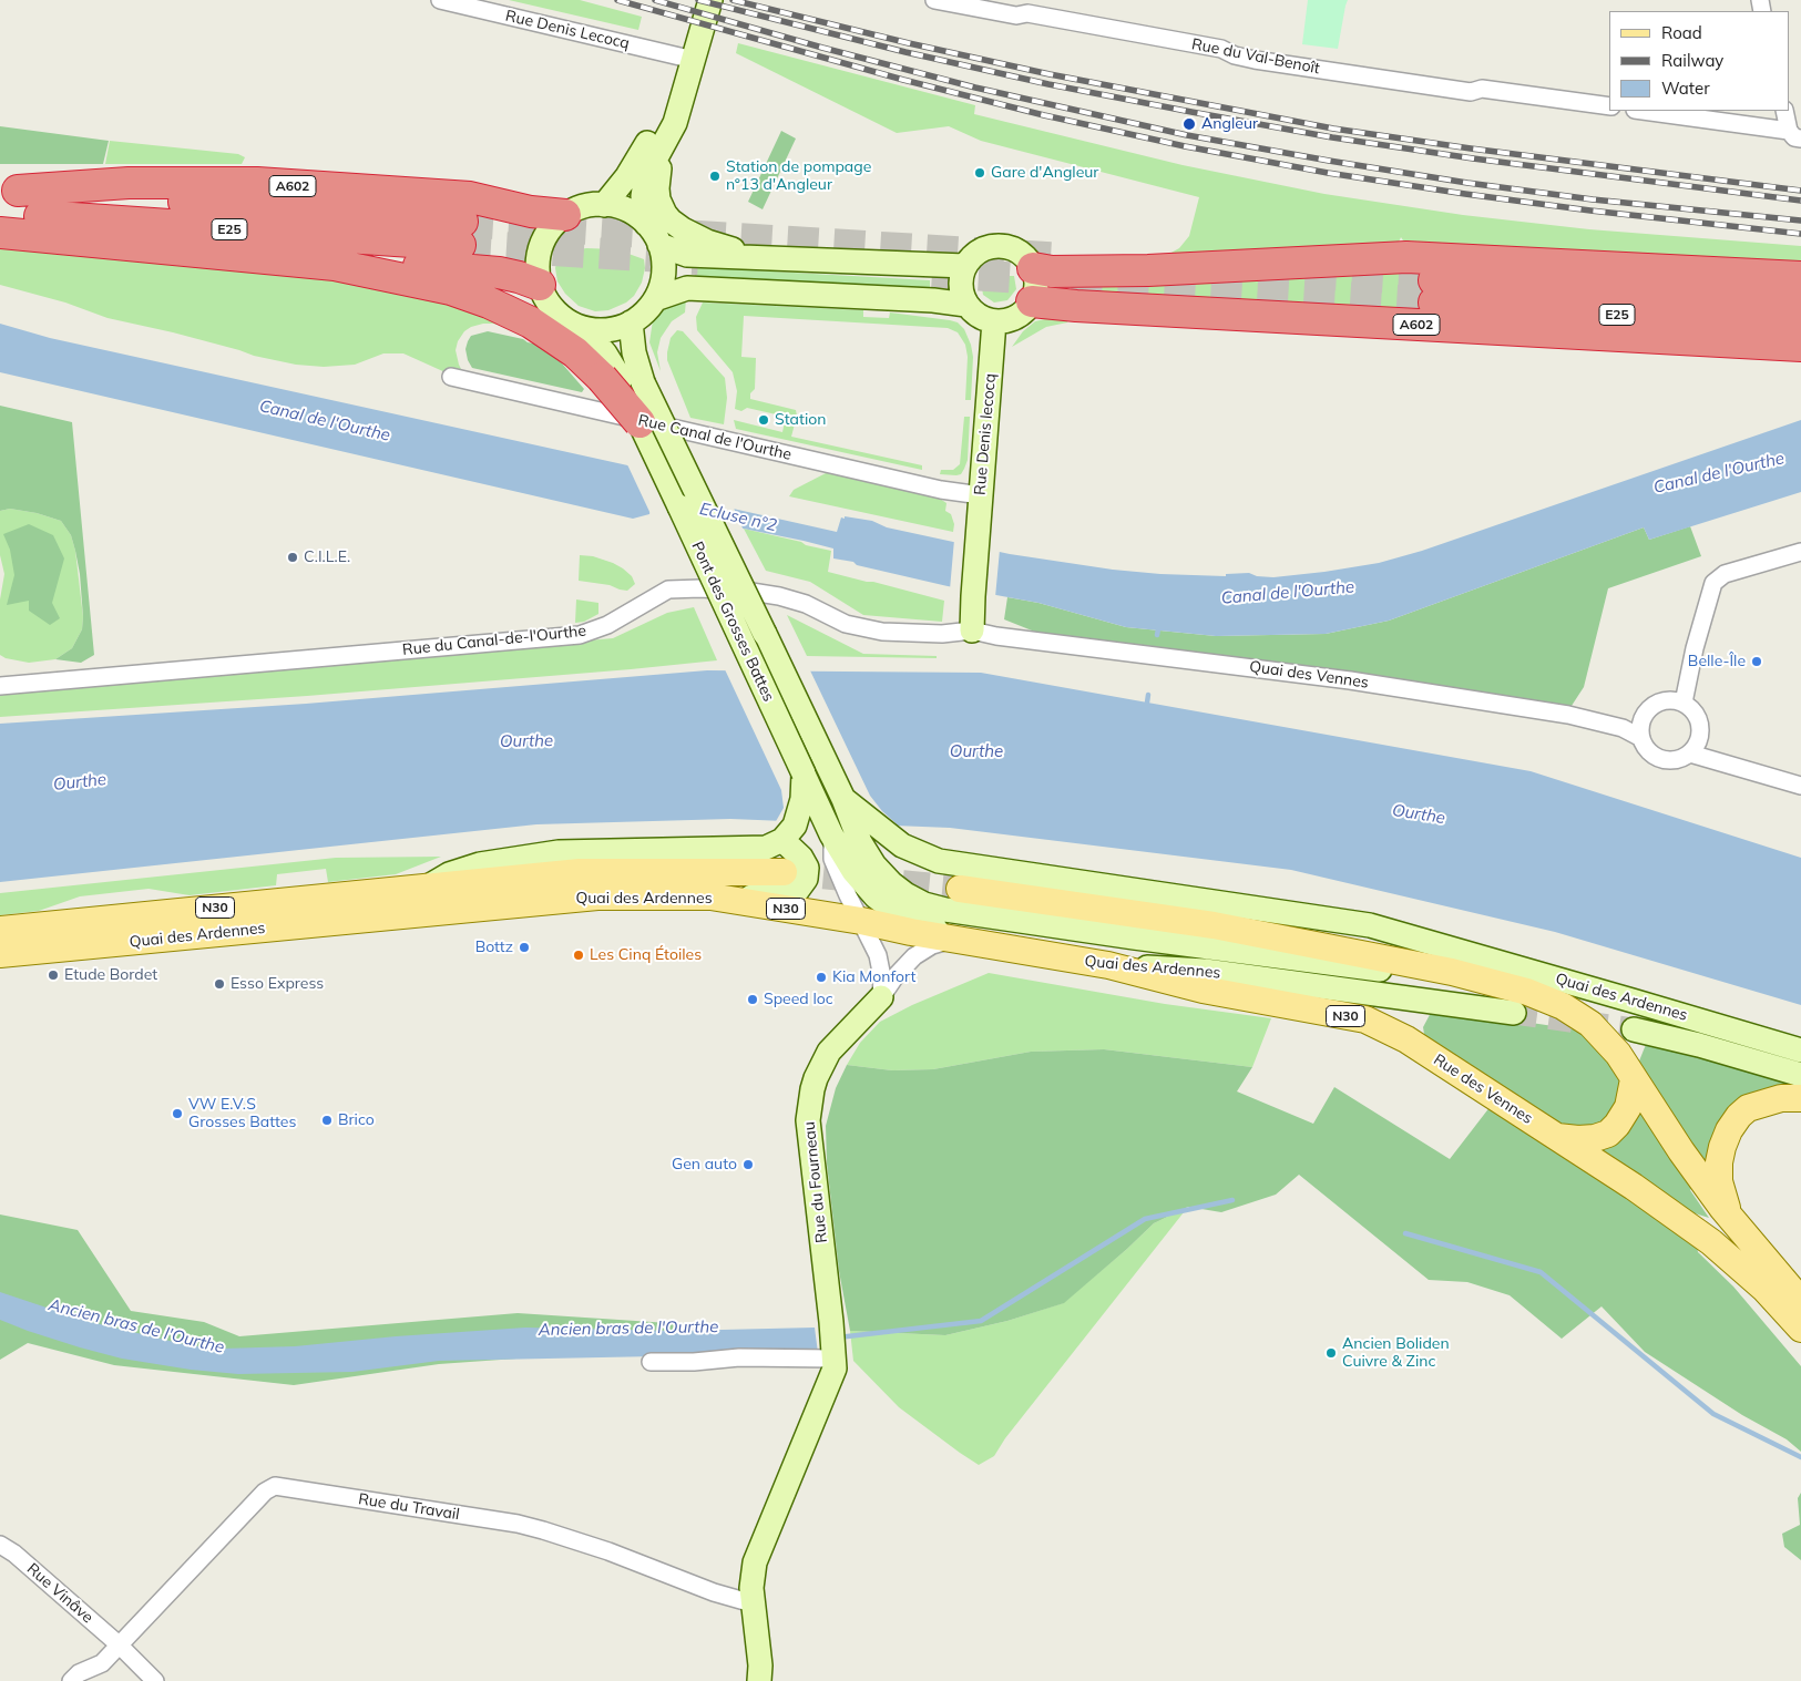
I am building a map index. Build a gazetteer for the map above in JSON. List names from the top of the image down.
{
  "streets": {
    "highway": ["A602", "E25"],
    "main road": [
      "Rue Denis lecocq",
      "Pont des Grosses Battes",
      "Quai des Ardennes",
      "N30",
      "Rue des Vennes",
      "Rue du Fourneau"
    ],
    "street": [
      "Rue Denis Lecocq",
      "Rue du Val-Benoît",
      "Rue Canal de l'Ourthe",
      "Rue du Canal-de-l'Ourthe",
      "Quai des Vennes",
      "Rue du Travail",
      "Rue Vinâve"
    ]
  },
  "crossings": [
    ["A602", "E25"],
    ["A602", "Rue Denis lecocq"],
    ["Rue Denis lecocq", "Rue Canal de l'Ourthe"],
    ["Rue Denis lecocq", "Rue du Canal-de-l'Ourthe"],
    ["Rue Denis lecocq", "Quai des Vennes"],
    ["Pont des Grosses Battes", "Quai des Ardennes"],
    ["Pont des Grosses Battes", "Rue du Fourneau"],
    ["Rue du Canal-de-l'Ourthe", "Quai des Vennes"],
    ["Quai des Ardennes", "Rue des Vennes"],
    ["Quai des Ardennes", "Rue du Fourneau"],
    ["Rue du Fourneau", "Rue du Travail"],
    ["Rue du Travail", "Rue Vinâve"]
  ],
  "water": [
    "Canal de l'Ourthe",
    "Ecluse n°2",
    "Ourthe",
    "Ancien bras de l'Ourthe"
  ],
  "places": [
    "Angleur",
    "Gare d'Angleur",
    "Station de pompage n°13 d'Angleur",
    "Station",
    "C.I.L.E.",
    "Belle-Île",
    "Bottz",
    "Les Cinq Étoiles",
    "Etude Bordet",
    "Kia Monfort",
    "Esso Express",
    "Speed loc",
    "VW E.V.S Grosses Battes",
    "Brico",
    "Gen auto",
    "Ancien Boliden Cuivre & Zinc"
  ],
  "legend": ["Road", "Railway", "Water"]
}
